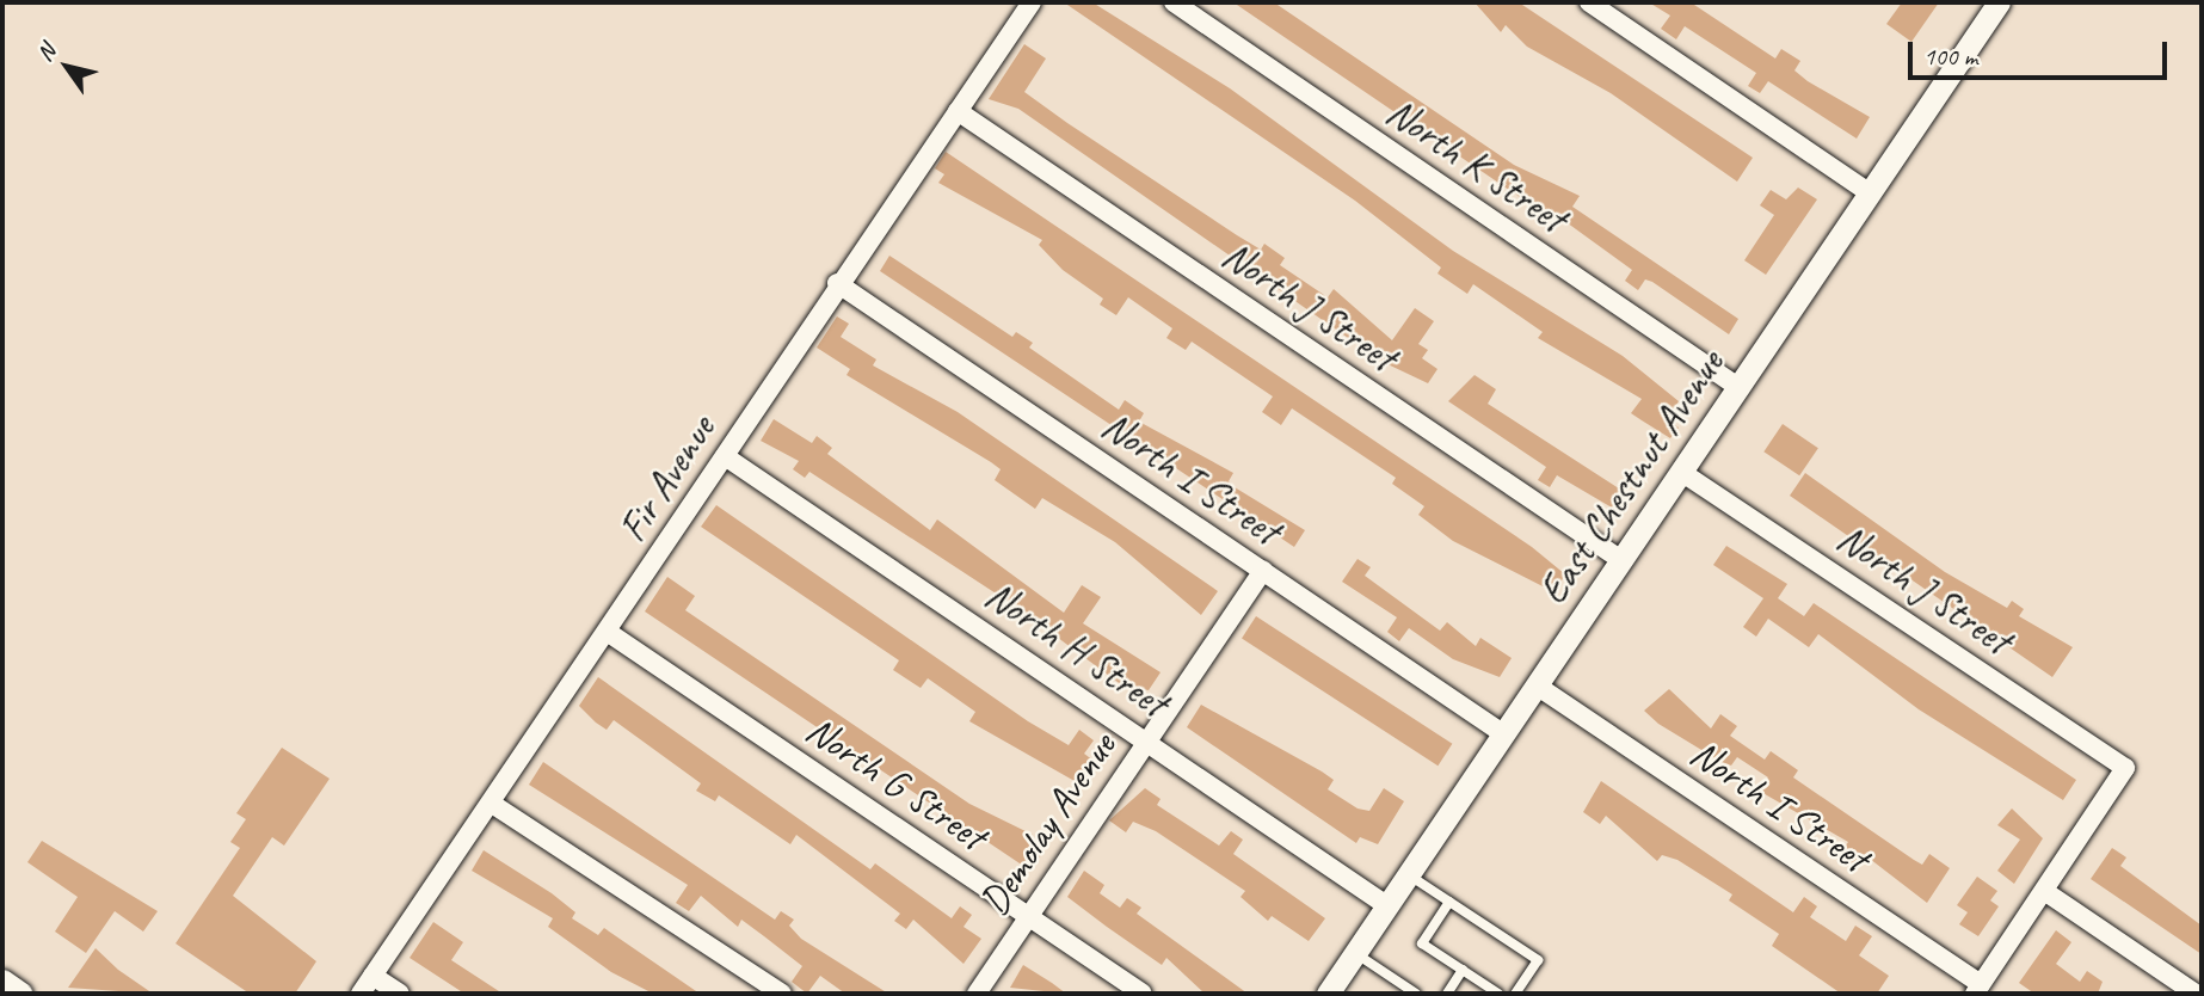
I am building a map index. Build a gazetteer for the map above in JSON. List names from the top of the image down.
{
  "streets": {
    "street": [
      "North K Street",
      "North J Street",
      "East Chestnut Avenue",
      "Fir Avenue",
      "North I Street",
      "North H Street",
      "North G Street",
      "Demolay Avenue"
    ]
  },
  "crossings": [
    ["North K Street", "East Chestnut Avenue"],
    ["North J Street", "East Chestnut Avenue"],
    ["North J Street", "Fir Avenue"],
    ["East Chestnut Avenue", "North I Street"],
    ["East Chestnut Avenue", "North H Street"],
    ["Fir Avenue", "North I Street"],
    ["Fir Avenue", "North H Street"],
    ["Fir Avenue", "North G Street"],
    ["North I Street", "Demolay Avenue"],
    ["North H Street", "Demolay Avenue"],
    ["North G Street", "Demolay Avenue"]
  ],
  "scale_bar": "100 m",
  "north": "top left"
}
